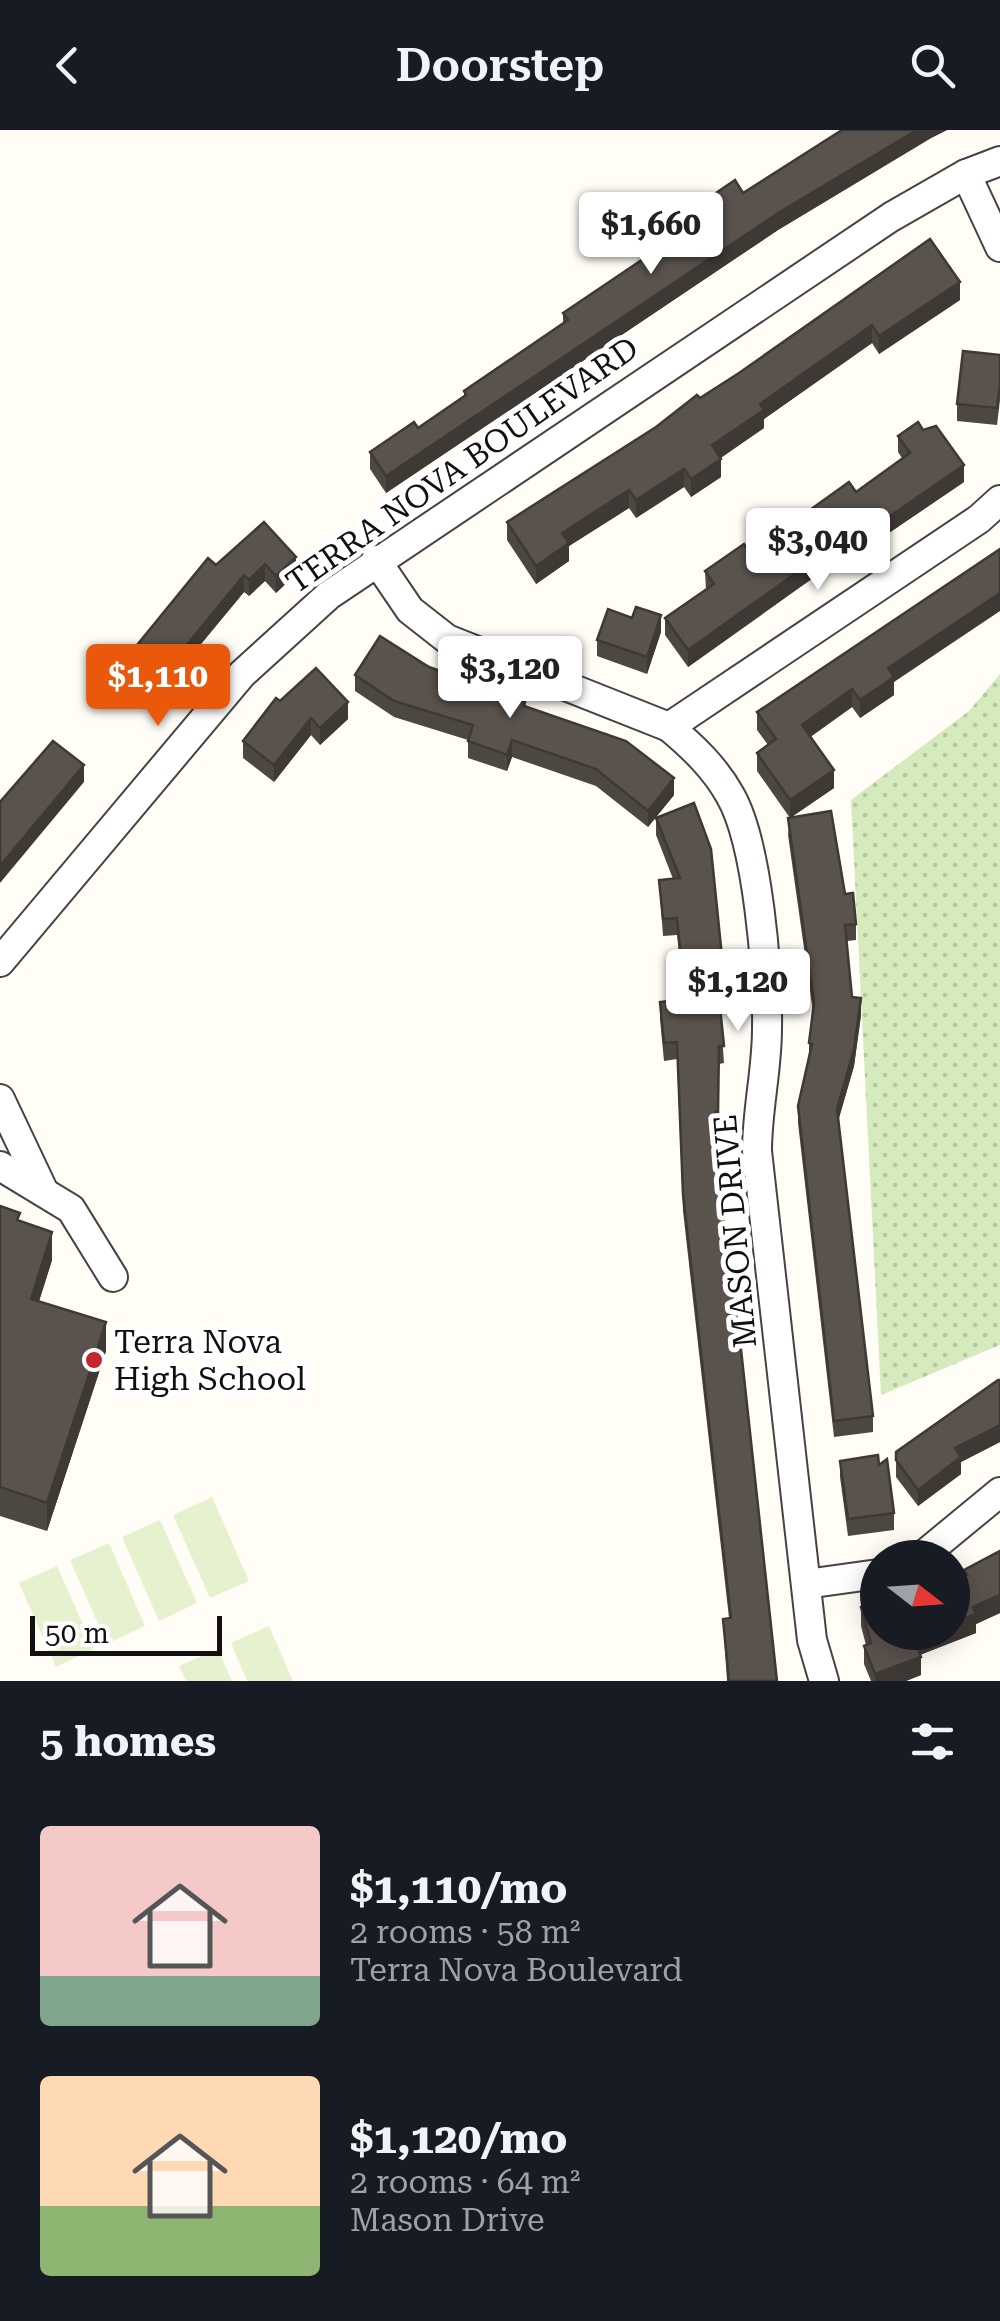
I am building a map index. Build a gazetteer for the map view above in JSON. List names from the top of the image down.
{
  "streets": {
    "street": ["TERRA NOVA BOULEVARD", "MASON DRIVE"]
  },
  "crossings": [
    ["TERRA NOVA BOULEVARD", "MASON DRIVE"]
  ],
  "places": ["Terra Nova High School"],
  "scale_bar": "50 m",
  "north": "right",
  "page": {
    "header": "Doorstep",
    "price": [
      "$1,660",
      "$3,040",
      "$3,120",
      "$1,110",
      "$1,120"
    ],
    "scale": "50 m",
    "heading": "5 homes",
    "list": [
      {
        "name": "$1,110/mo",
        "note": "2 rooms · 58 m² · Terra Nova Boulevard"
      },
      {
        "name": "$1,120/mo",
        "note": "2 rooms · 64 m² · Mason Drive"
      }
    ]
  }
}
